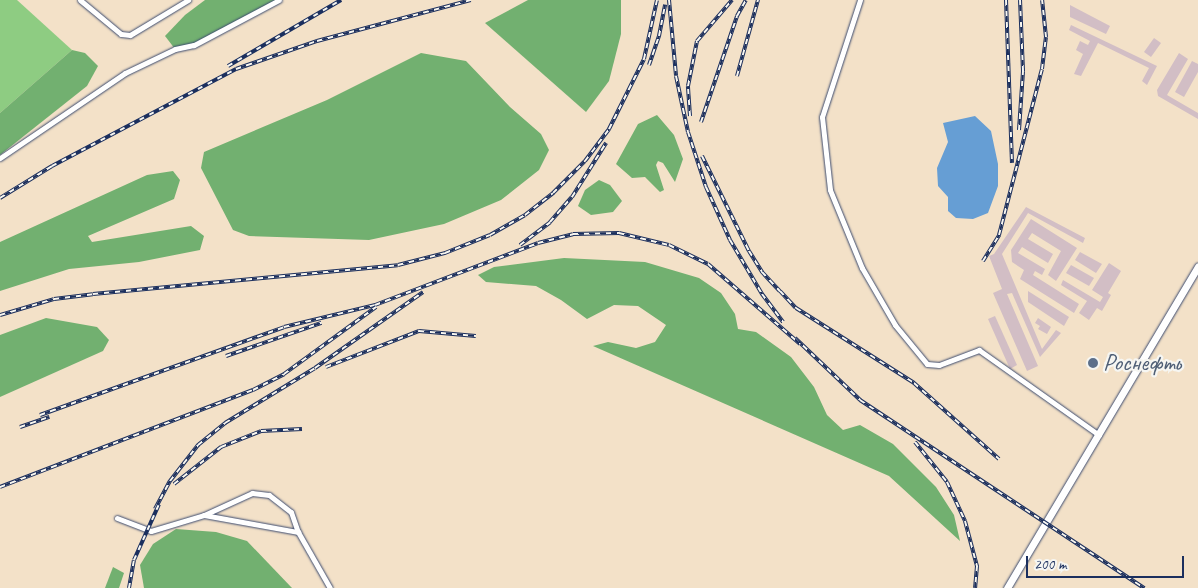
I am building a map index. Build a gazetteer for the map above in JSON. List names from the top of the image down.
{
  "places": ["Роснефть"],
  "scale_bar": "200 m"
}
